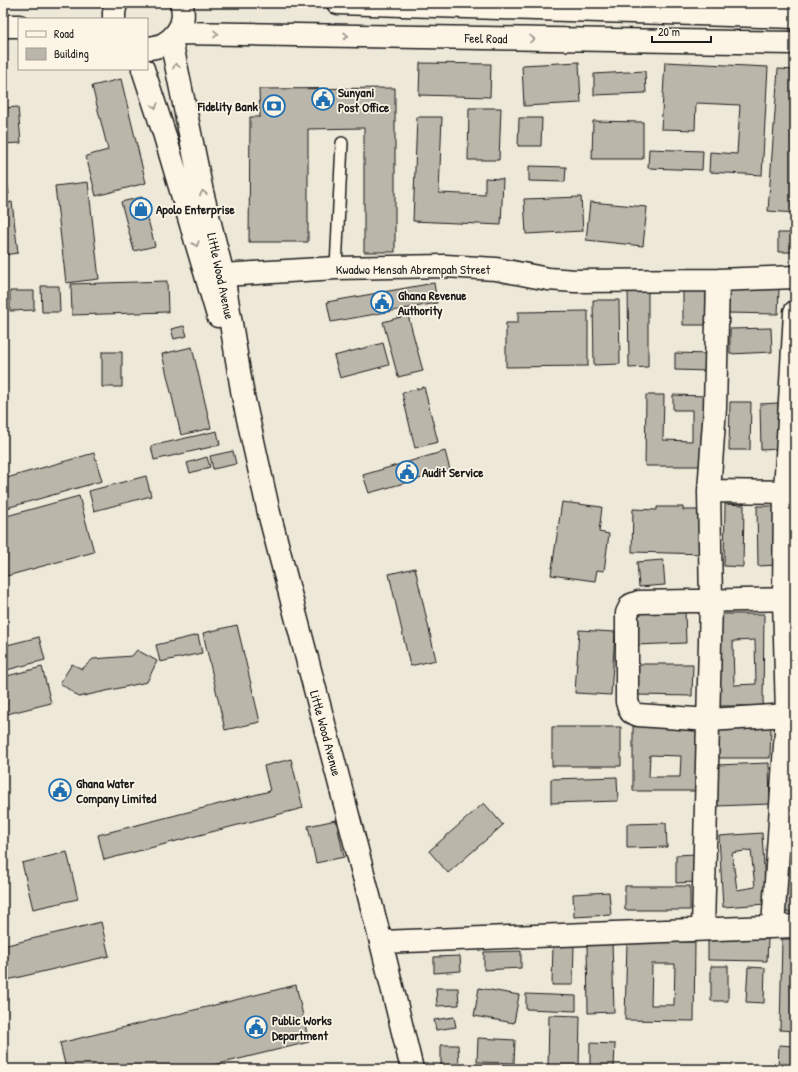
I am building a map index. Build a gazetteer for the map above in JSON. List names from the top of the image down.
{
  "streets": {
    "main road": ["Feel Road", "Kwadwo Mensah Abrempah Street", "Little Wood Avenue"]
  },
  "crossings": [
    ["Feel Road", "Little Wood Avenue"],
    ["Kwadwo Mensah Abrempah Street", "Little Wood Avenue"]
  ],
  "places": {
    "public building": [
      "Sunyani Post Office",
      "Ghana Revenue Authority",
      "Audit Service",
      "Ghana Water Company Limited",
      "Public Works Department"
    ],
    "bank": ["Fidelity Bank"],
    "shop": ["Apolo Enterprise"]
  },
  "legend": ["Road", "Building"],
  "scale_bar": "20 m"
}
